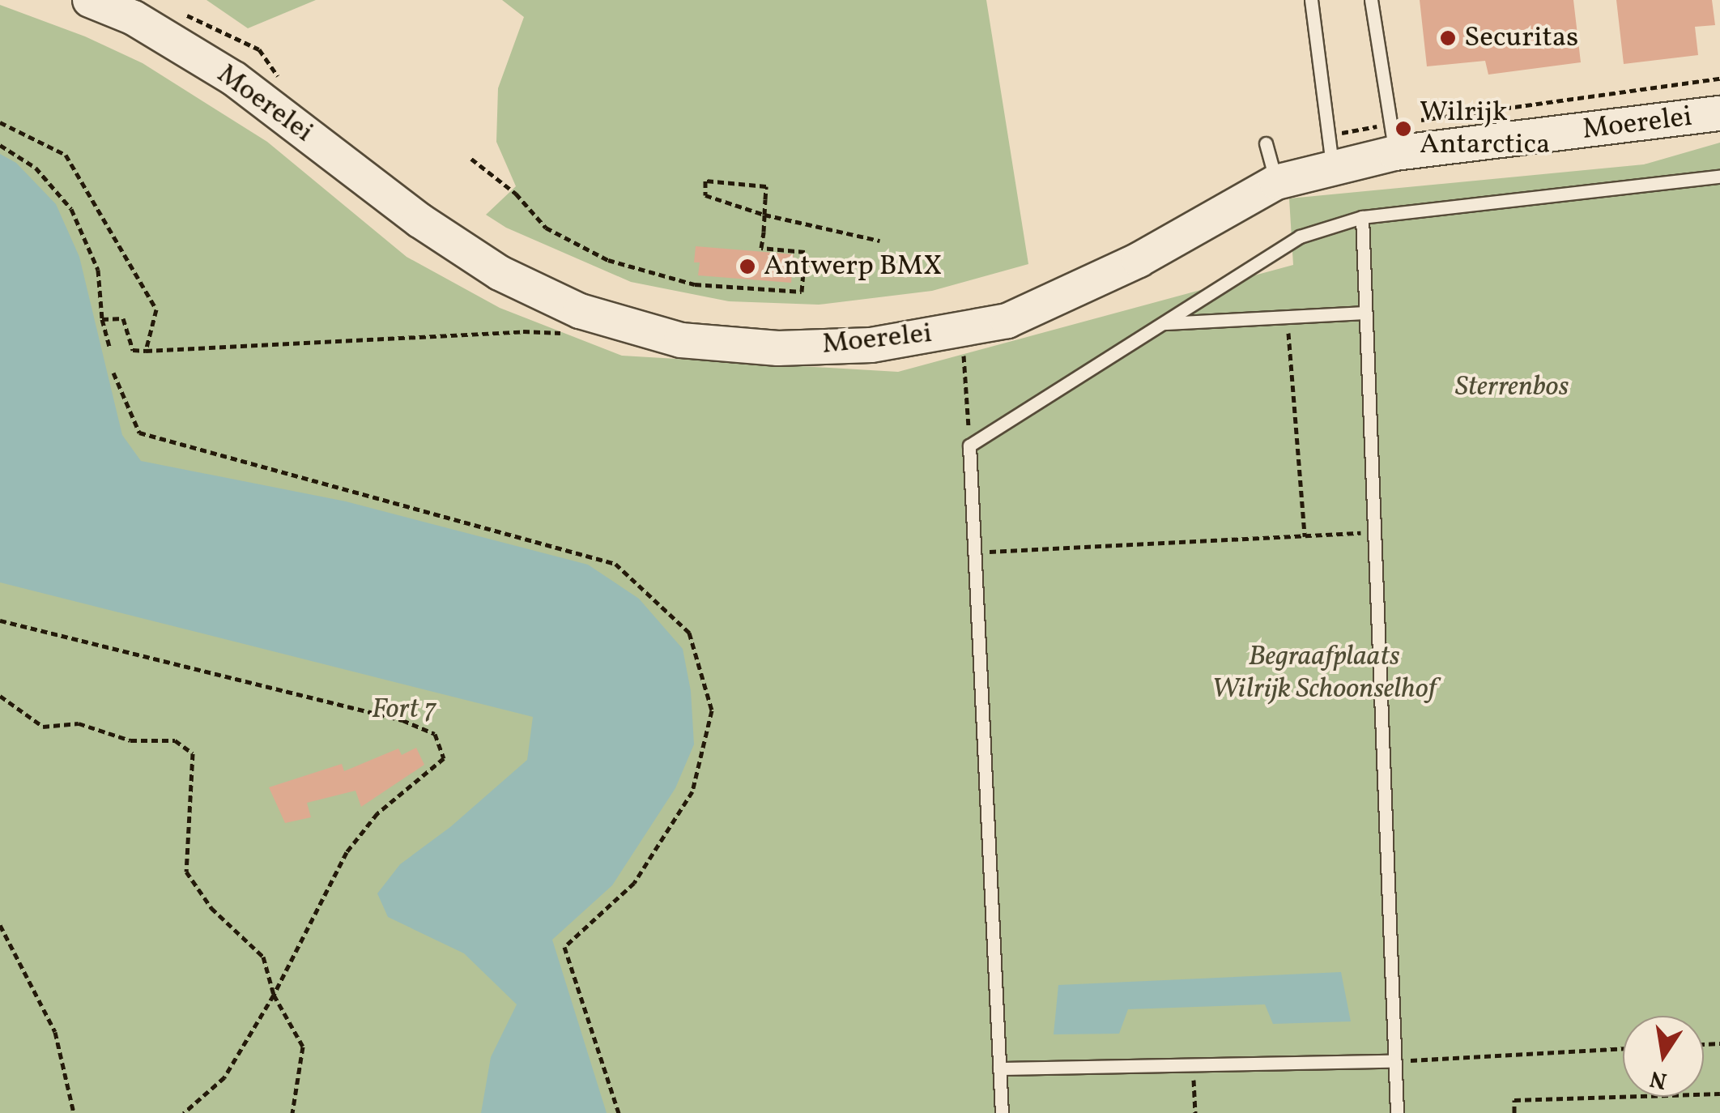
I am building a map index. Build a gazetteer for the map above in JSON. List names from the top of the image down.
{
  "streets": {
    "street": ["Moerelei"]
  },
  "parks": ["Sterrenbos", "Begraafplaats Wilrijk Schoonselhof", "Fort 7"],
  "places": ["Securitas", "Wilrijk Antarctica", "Antwerp BMX"],
  "north": "bottom"
}
